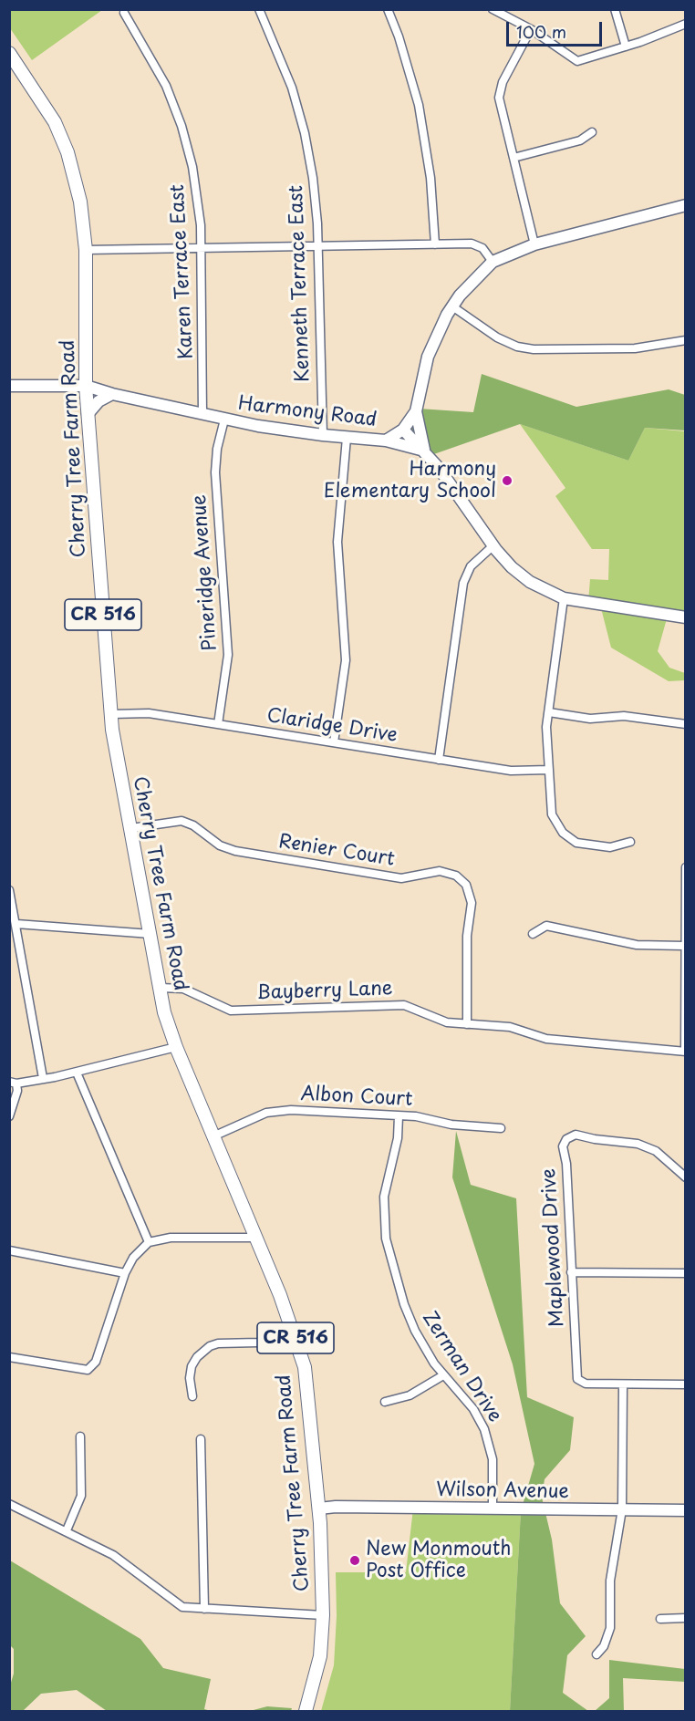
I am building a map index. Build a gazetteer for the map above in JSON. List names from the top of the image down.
{
  "streets": {
    "main road": ["Cherry Tree Farm Road", "CR 516"],
    "street": [
      "Karen Terrace East",
      "Kenneth Terrace East",
      "Harmony Road",
      "Pineridge Avenue",
      "Claridge Drive",
      "Renier Court",
      "Bayberry Lane",
      "Albon Court",
      "Maplewood Drive",
      "Zerman Drive",
      "Wilson Avenue"
    ]
  },
  "crossings": [
    ["Karen Terrace East", "Harmony Road"],
    ["Kenneth Terrace East", "Harmony Road"],
    ["Harmony Road", "Cherry Tree Farm Road"],
    ["Harmony Road", "Pineridge Avenue"],
    ["Cherry Tree Farm Road", "Claridge Drive"],
    ["Cherry Tree Farm Road", "Renier Court"],
    ["Cherry Tree Farm Road", "Bayberry Lane"],
    ["Cherry Tree Farm Road", "Albon Court"],
    ["Cherry Tree Farm Road", "Wilson Avenue"],
    ["Pineridge Avenue", "Claridge Drive"],
    ["Renier Court", "Bayberry Lane"],
    ["Albon Court", "Zerman Drive"],
    ["Zerman Drive", "Wilson Avenue"]
  ],
  "places": ["Harmony Elementary School", "New Monmouth Post Office"],
  "scale_bar": "100 m"
}
